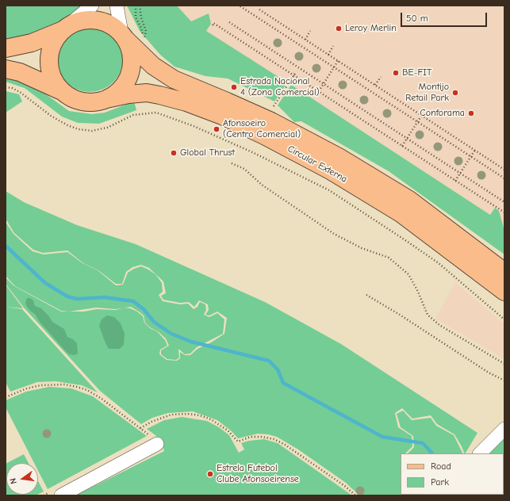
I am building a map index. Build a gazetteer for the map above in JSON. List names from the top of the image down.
{
  "streets": {
    "main road": ["Circular Externa"]
  },
  "places": [
    "Leroy Merlin",
    "BE-FIT",
    "Estrada Nacional 4 (Zona Comercial)",
    "Montijo Retail Park",
    "Conforama",
    "Afonsoeiro (Centro Comercial)",
    "Global Thrust",
    "Estrela Futebol Clube Afonsoeirense"
  ],
  "legend": ["Road", "Park"],
  "scale_bar": "50 m",
  "north": "left"
}
